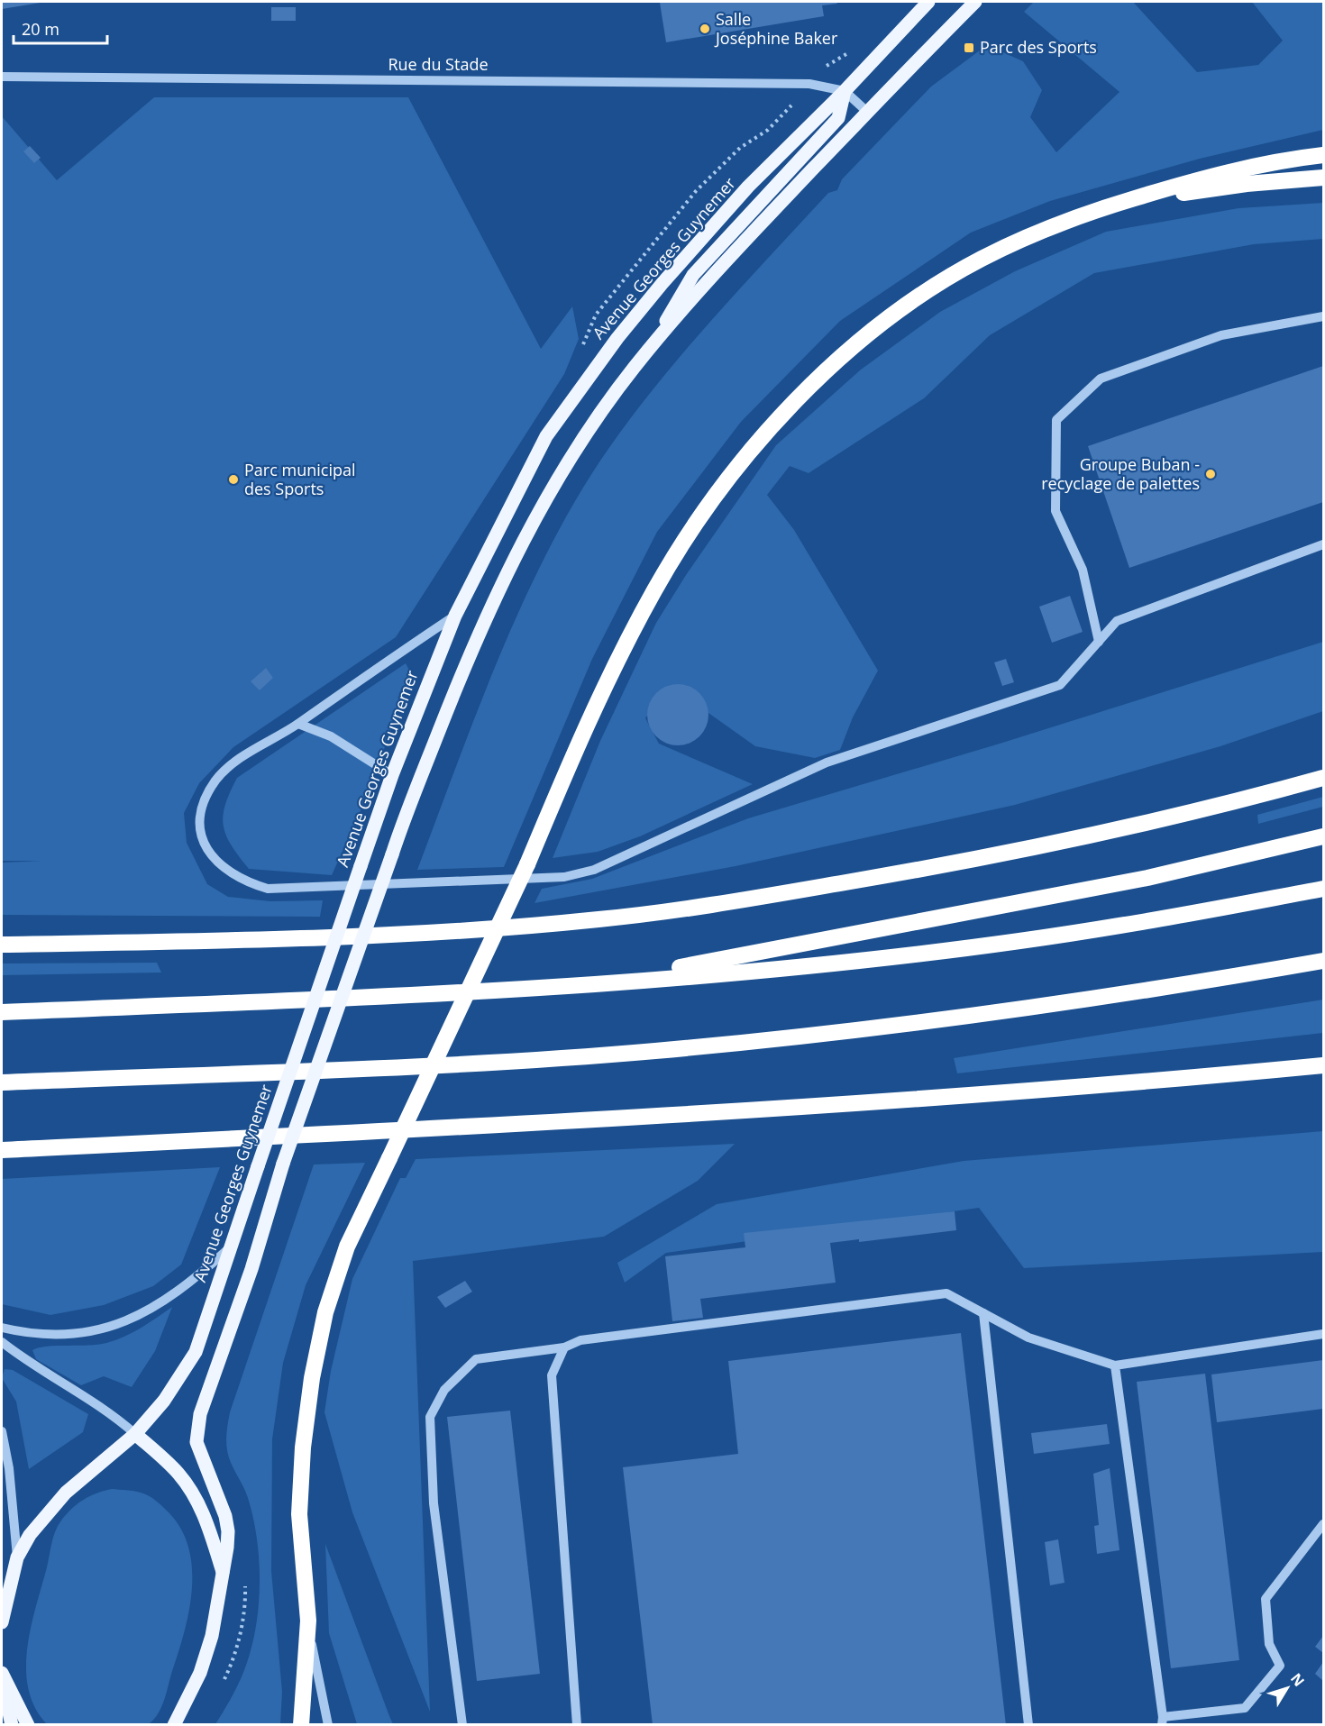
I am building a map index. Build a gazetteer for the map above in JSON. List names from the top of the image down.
{
  "streets": {
    "main road": ["Avenue Georges Guynemer"],
    "street": ["Rue du Stade"]
  },
  "crossings": [
    ["Rue du Stade", "Avenue Georges Guynemer"]
  ],
  "places": {
    "other": ["Salle Joséphine Baker", "Groupe Buban - recyclage de palettes", "Parc municipal des Sports"],
    "transit": ["Parc des Sports"]
  },
  "scale_bar": "20 m",
  "north": "top right"
}
